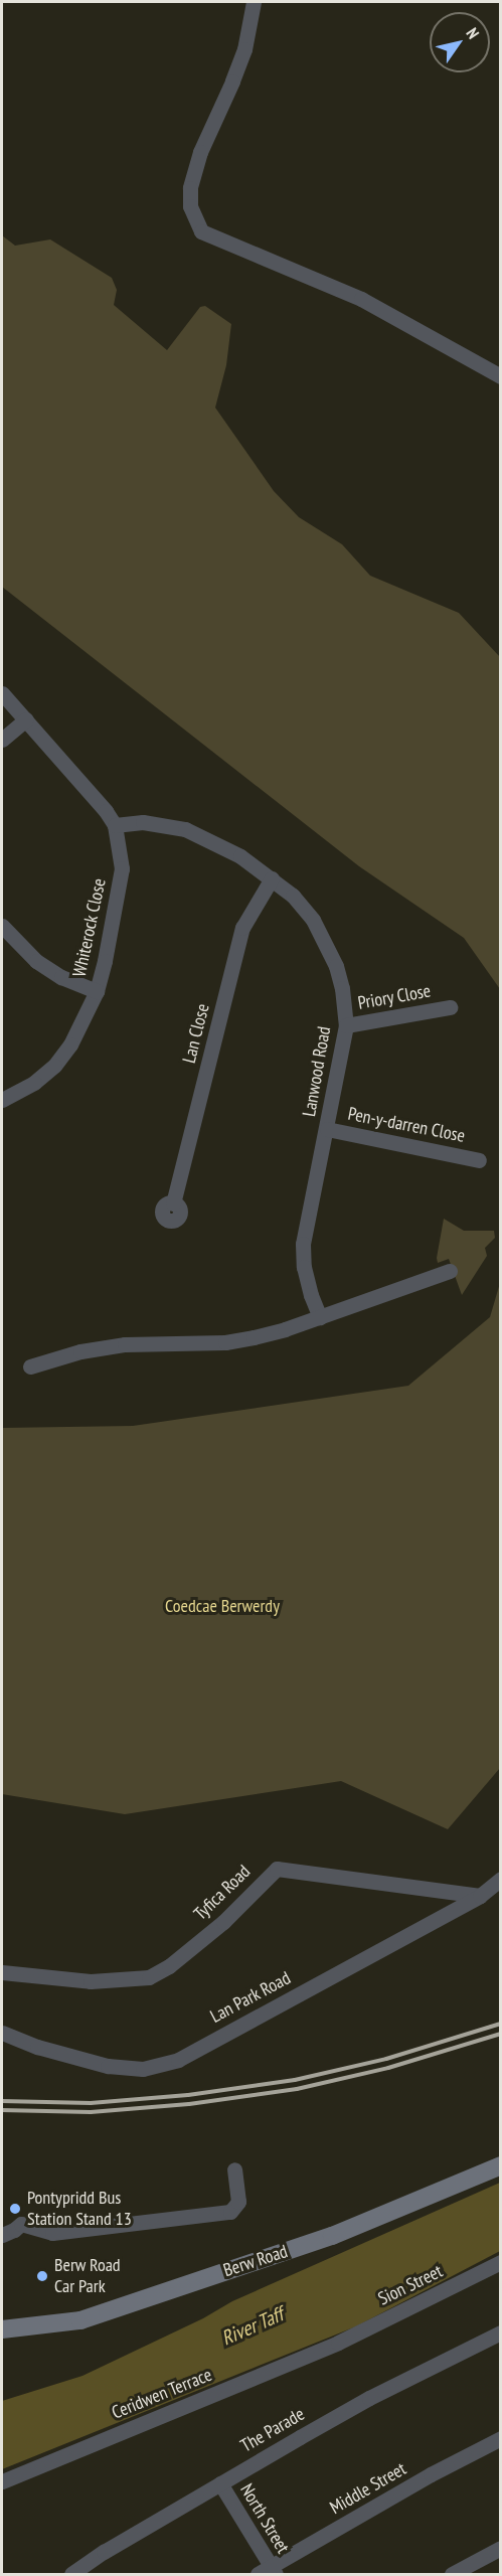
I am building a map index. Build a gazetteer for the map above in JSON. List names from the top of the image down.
{
  "streets": {
    "main road": ["Berw Road"],
    "street": [
      "Whiterock Close",
      "Priory Close",
      "Lan Close",
      "Lanwood Road",
      "Pen-y-darren Close",
      "Tyfica Road",
      "Lan Park Road",
      "Sion Street",
      "Ceridwen Terrace",
      "The Parade",
      "Middle Street",
      "North Street"
    ]
  },
  "crossings": [
    ["Whiterock Close", "Lanwood Road"],
    ["Priory Close", "Lanwood Road"],
    ["Lan Close", "Lanwood Road"],
    ["Lanwood Road", "Pen-y-darren Close"],
    ["Tyfica Road", "Lan Park Road"],
    ["Sion Street", "Ceridwen Terrace"],
    ["The Parade", "North Street"],
    ["Middle Street", "North Street"]
  ],
  "water": ["River Taff"],
  "parks": ["Coedcae Berwerdy"],
  "places": ["Pontypridd Bus Station Stand 13", "Berw Road Car Park"],
  "north": "top right"
}
